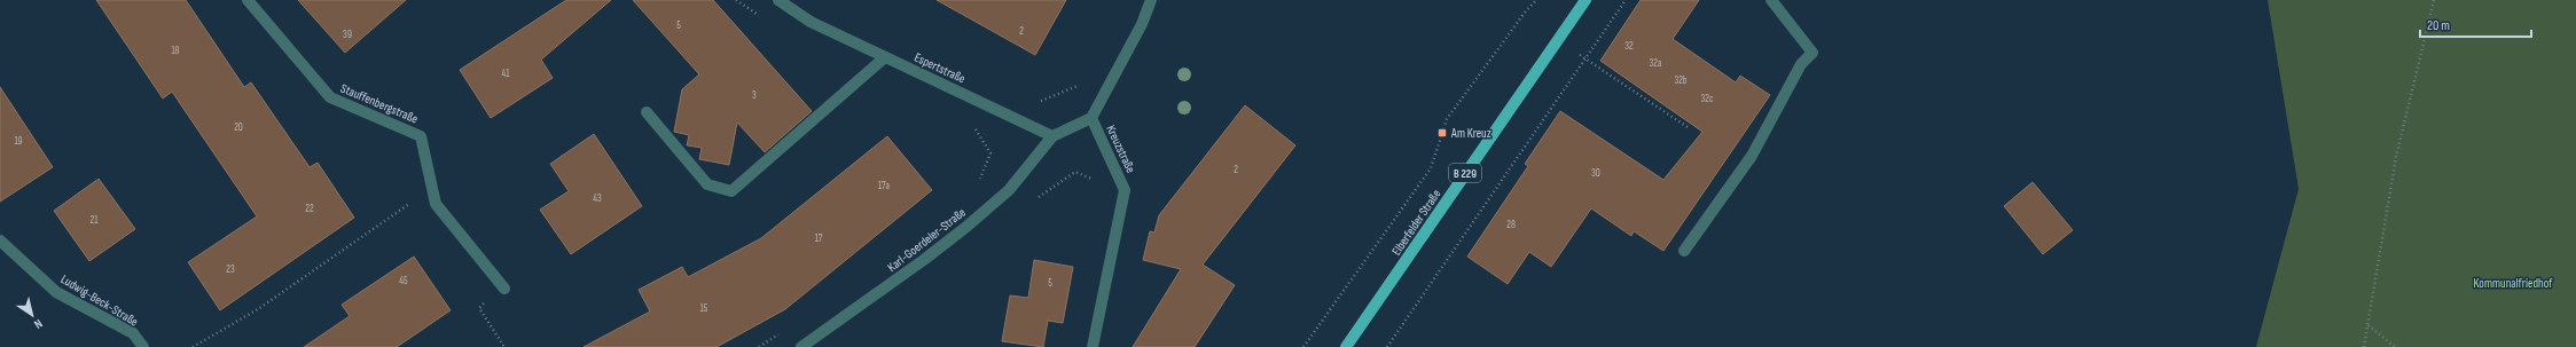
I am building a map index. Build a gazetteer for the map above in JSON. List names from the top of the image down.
{
  "streets": {
    "main road": ["B 229", "Elberfelder Straße"],
    "street": [
      "Espertstraße",
      "Stauffenbergstraße",
      "Kreuzstraße",
      "Karl-Goerdeler-Straße",
      "Ludwig-Beck-Straße"
    ]
  },
  "crossings": [
    ["Espertstraße", "Karl-Goerdeler-Straße"]
  ],
  "parks": ["Kommunalfriedhof"],
  "places": {
    "transit": ["Am Kreuz"]
  },
  "house_numbers": [
    "5",
    "2",
    "39",
    "32",
    "18",
    "32a",
    "41",
    "32b",
    "3",
    "32c",
    "20",
    "19",
    "2",
    "30",
    "17a",
    "43",
    "22",
    "21",
    "28",
    "17",
    "23",
    "45",
    "5",
    "15"
  ],
  "scale_bar": "20 m",
  "north": "bottom right"
}
